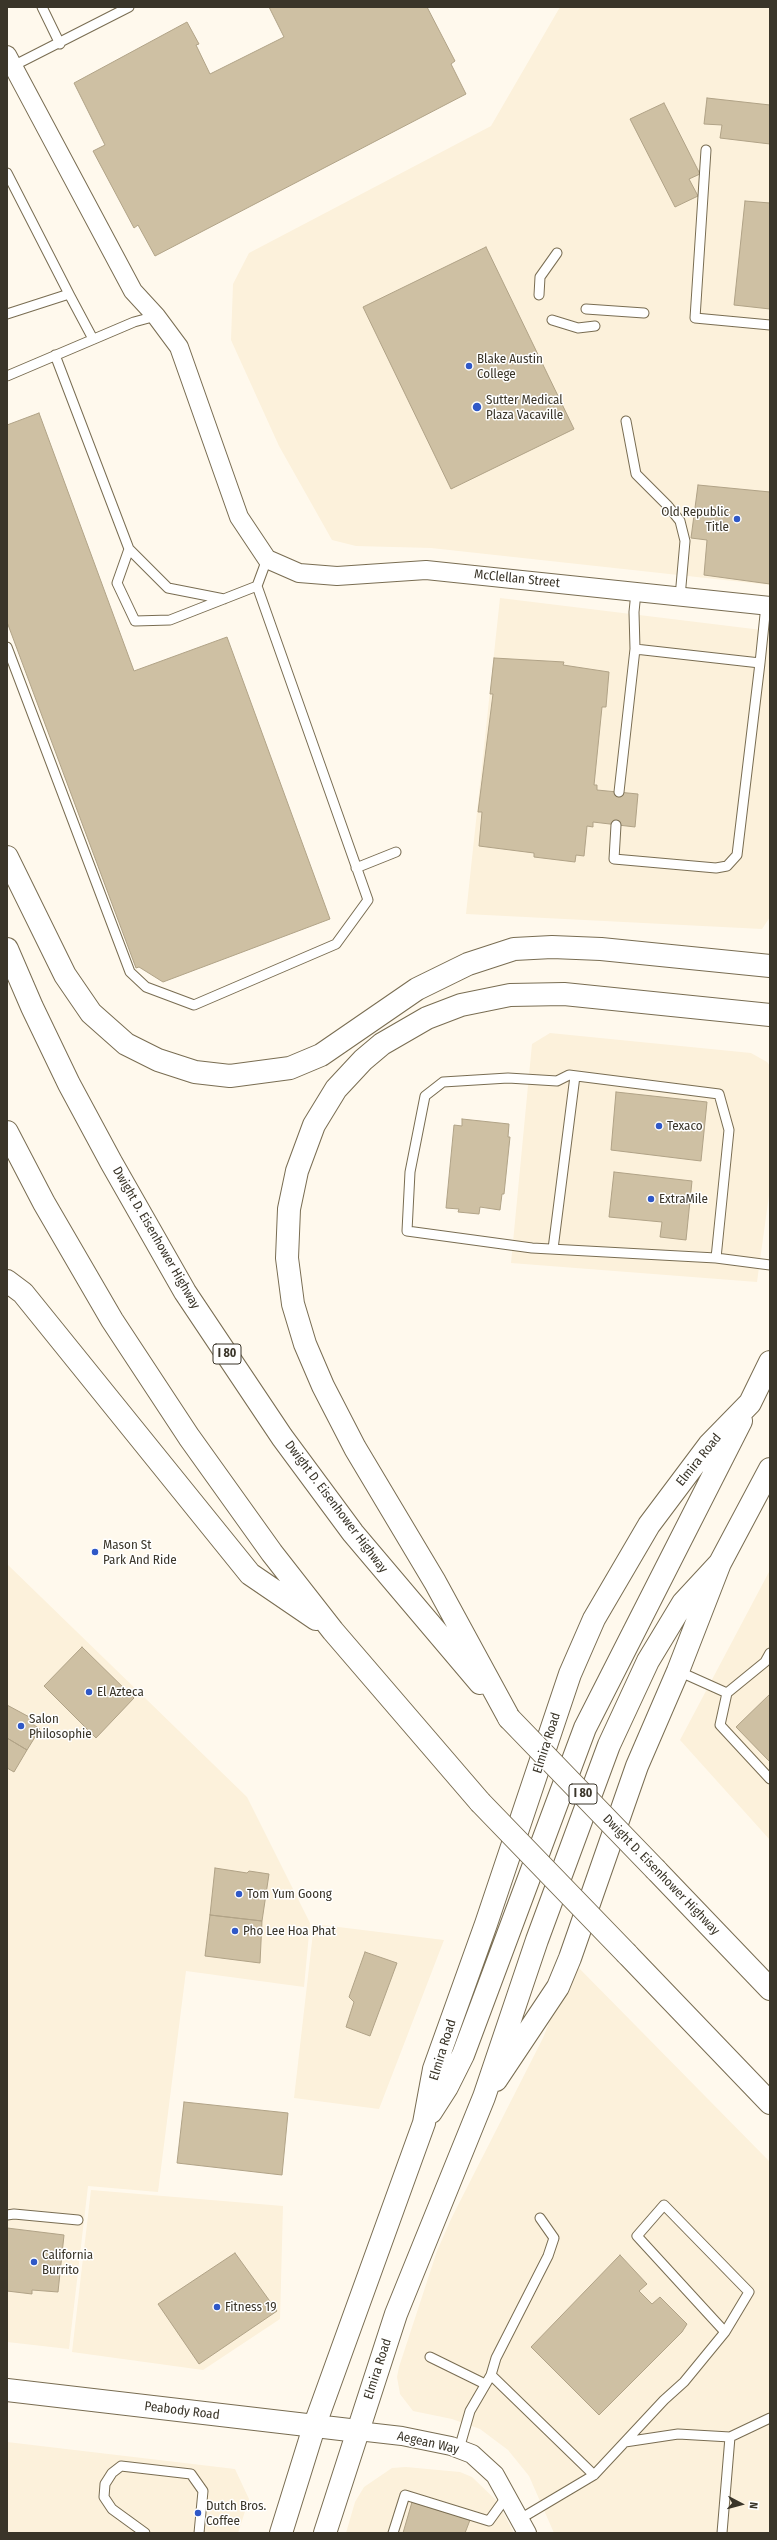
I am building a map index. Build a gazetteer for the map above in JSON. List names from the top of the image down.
{
  "streets": {
    "main road": [
      "Dwight D. Eisenhower Highway",
      "I 80",
      "Elmira Road",
      "Peabody Road"
    ],
    "street": ["McClellan Street", "Aegean Way"]
  },
  "crossings": [
    ["Elmira Road", "Peabody Road"],
    ["Elmira Road", "Aegean Way"],
    ["Peabody Road", "Aegean Way"]
  ],
  "places": [
    "Blake Austin College",
    "Sutter Medical Plaza Vacaville",
    "Old Republic Title",
    "Texaco",
    "ExtraMile",
    "Mason St Park And Ride",
    "El Azteca",
    "Salon Philosophie",
    "Tom Yum Goong",
    "Pho Lee Hoa Phat",
    "California Burrito",
    "Fitness 19",
    "Dutch Bros. Coffee"
  ],
  "north": "right"
}
